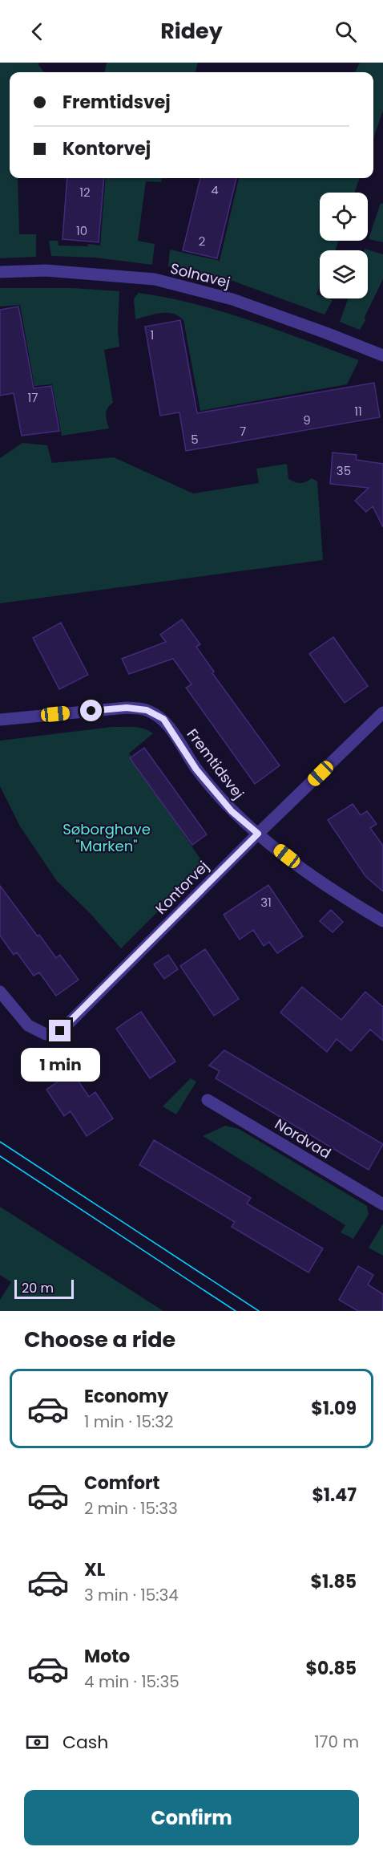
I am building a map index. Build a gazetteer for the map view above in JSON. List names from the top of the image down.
{
  "streets": {
    "street": [
      "Solnavej",
      "Fremtidsvej",
      "Kontorvej",
      "Nordvad"
    ]
  },
  "crossings": [
    ["Fremtidsvej", "Kontorvej"]
  ],
  "parks": ["Søborghave \"Marken\""],
  "house_numbers": [
    "4",
    "12",
    "10",
    "2",
    "1",
    "17",
    "11",
    "9",
    "7",
    "5",
    "35",
    "31"
  ],
  "scale_bar": "20 m",
  "page": {
    "header": "Ridey",
    "banner": ["Fremtidsvej", "Kontorvej"],
    "bubble": "1 min",
    "scale": "20 m",
    "heading": "Choose a ride",
    "list": [
      {
        "name": "Economy",
        "note": "1 min · 15:32",
        "value": "$1.09"
      },
      {
        "name": "Comfort",
        "note": "2 min · 15:33",
        "value": "$1.47"
      },
      {
        "name": "XL",
        "note": "3 min · 15:34",
        "value": "$1.85"
      },
      {
        "name": "Moto",
        "note": "4 min · 15:35",
        "value": "$0.85"
      }
    ],
    "pay": ["Cash", "170 m"],
    "buttons": "Confirm"
  }
}
